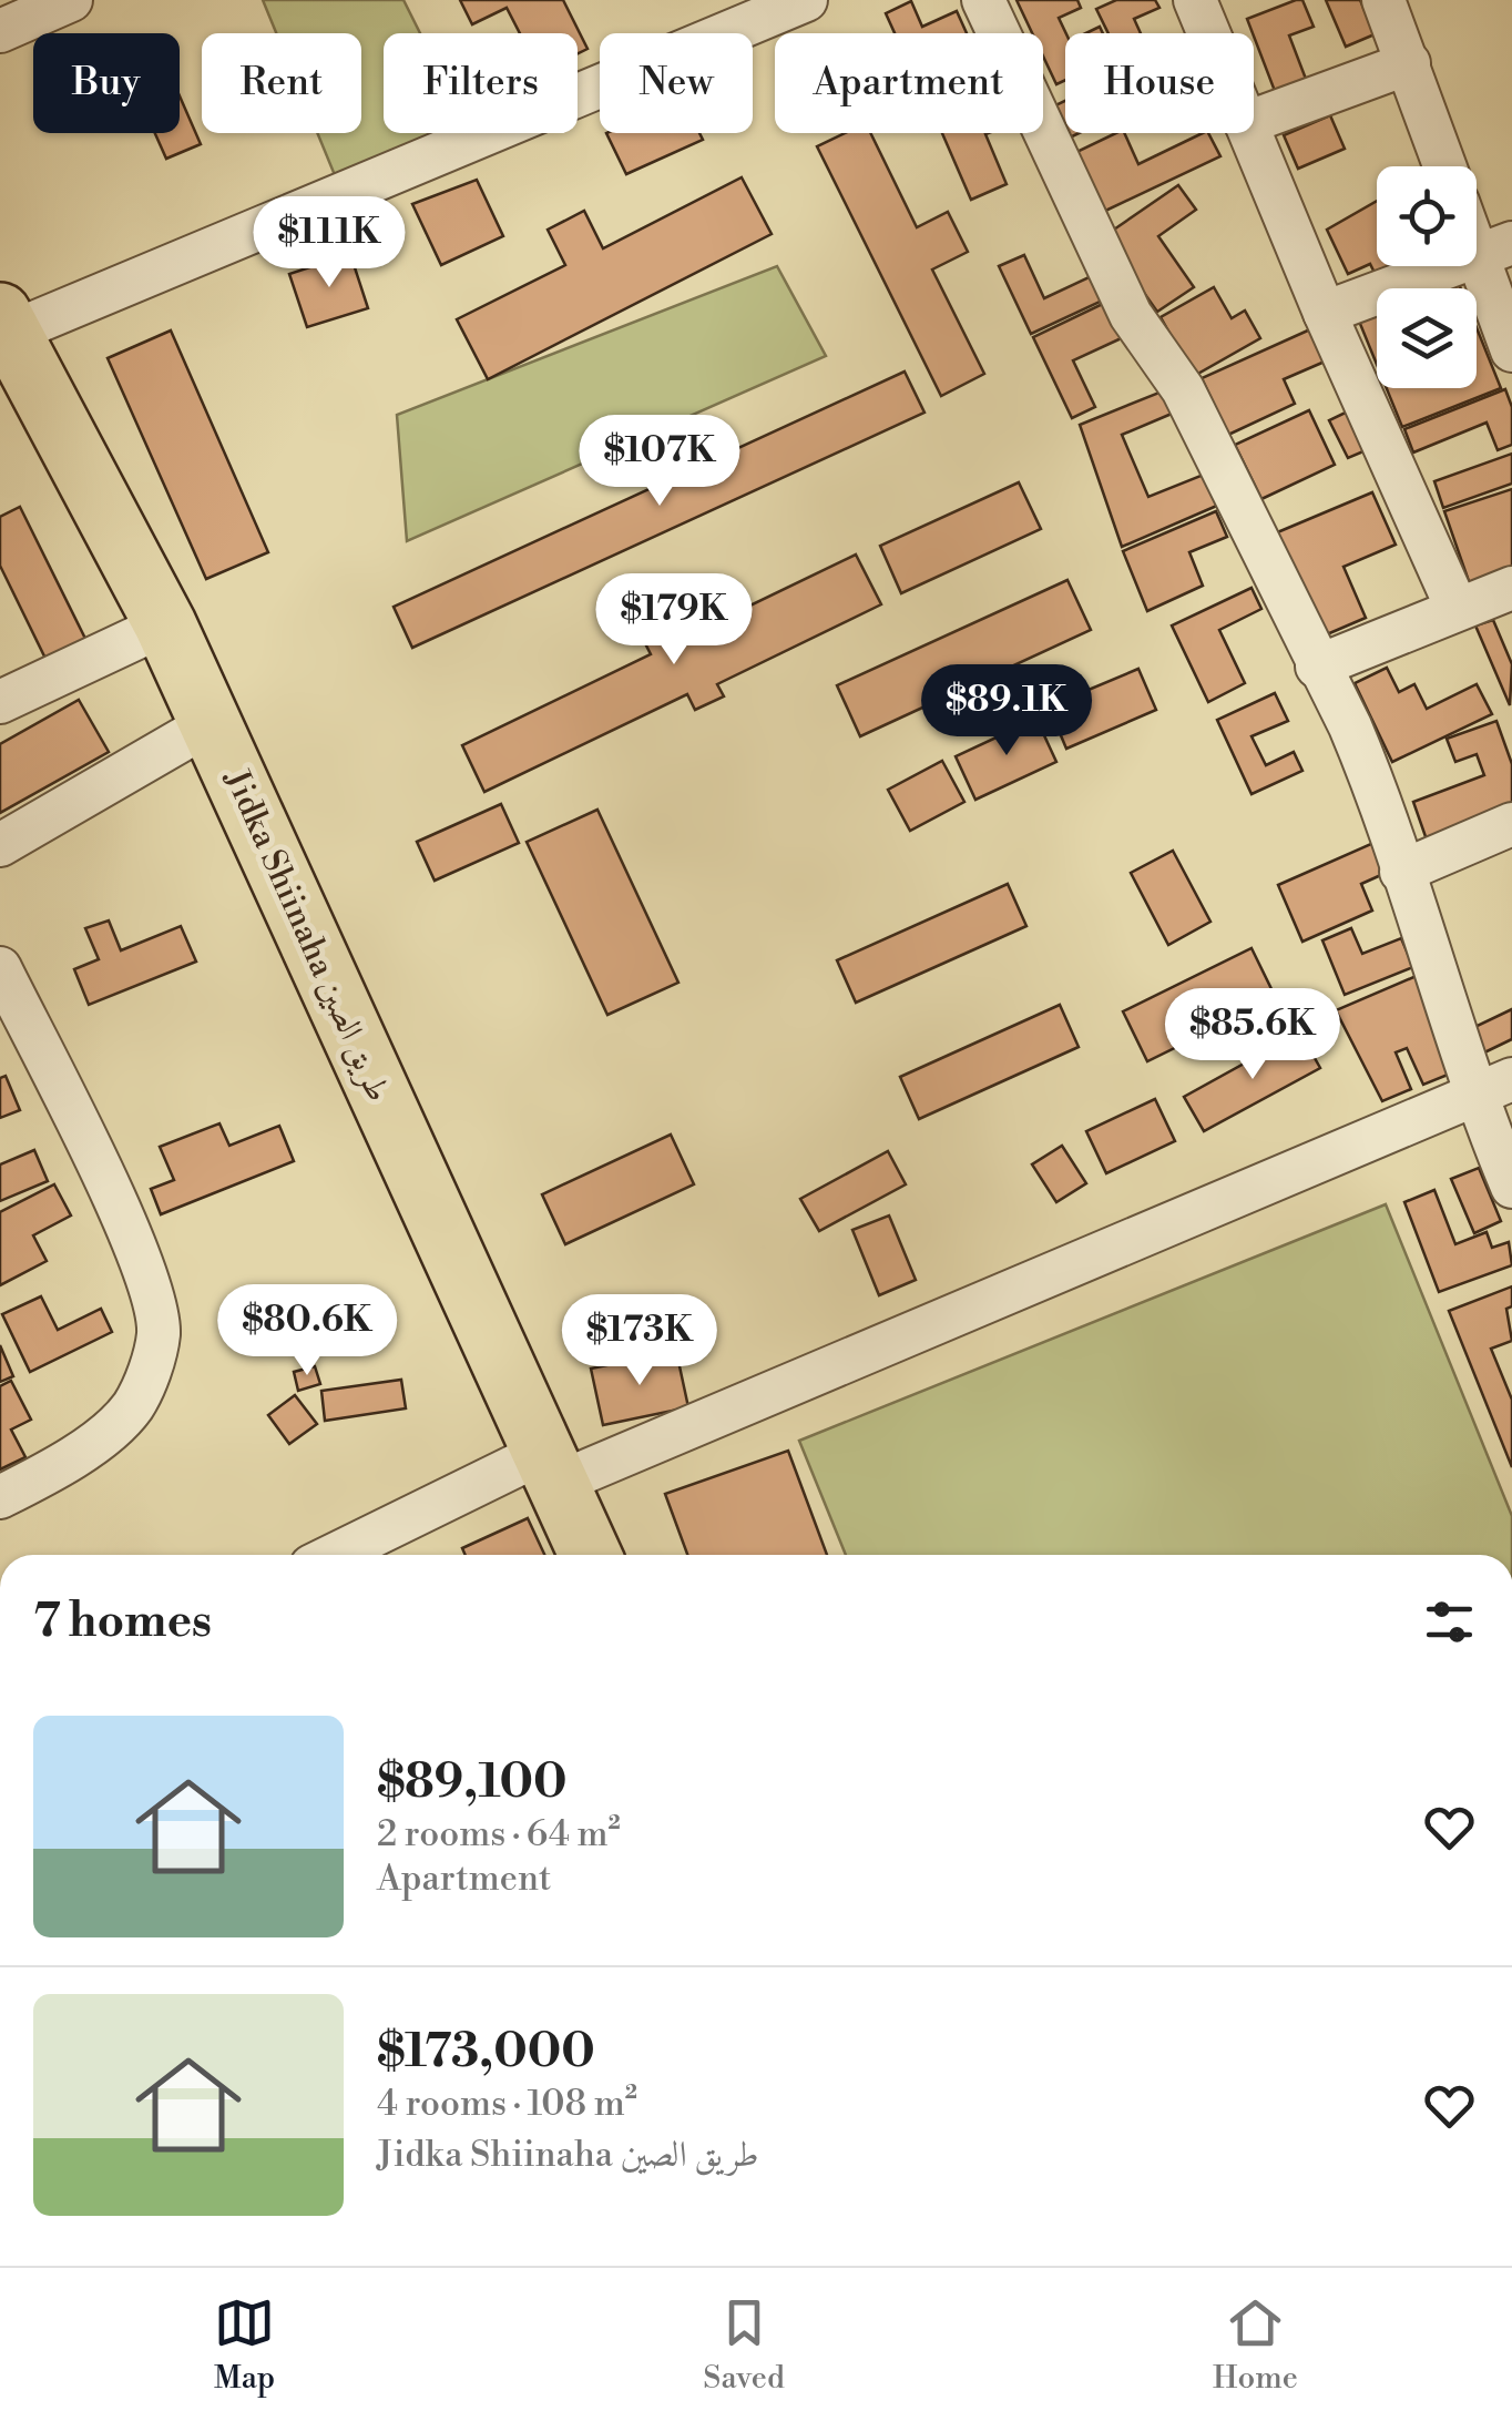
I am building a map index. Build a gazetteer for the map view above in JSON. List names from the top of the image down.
{
  "streets": {
    "main road": ["Jidka Shiinaha طريق الصين"]
  },
  "page": {
    "chip": [
      "Buy",
      "Rent",
      "Filters",
      "New",
      "Apartment",
      "House"
    ],
    "price": [
      "$111K",
      "$107K",
      "$179K",
      "$89.1K",
      "$85.6K",
      "$80.6K",
      "$173K"
    ],
    "heading": "7 homes",
    "list": [
      {
        "name": "$89,100",
        "note": "2 rooms · 64 m² · Apartment"
      },
      {
        "name": "$173,000",
        "note": "4 rooms · 108 m² · Jidka Shiinaha طريق الصين"
      }
    ],
    "tabs": ["Map", "Saved", "Home"]
  }
}
